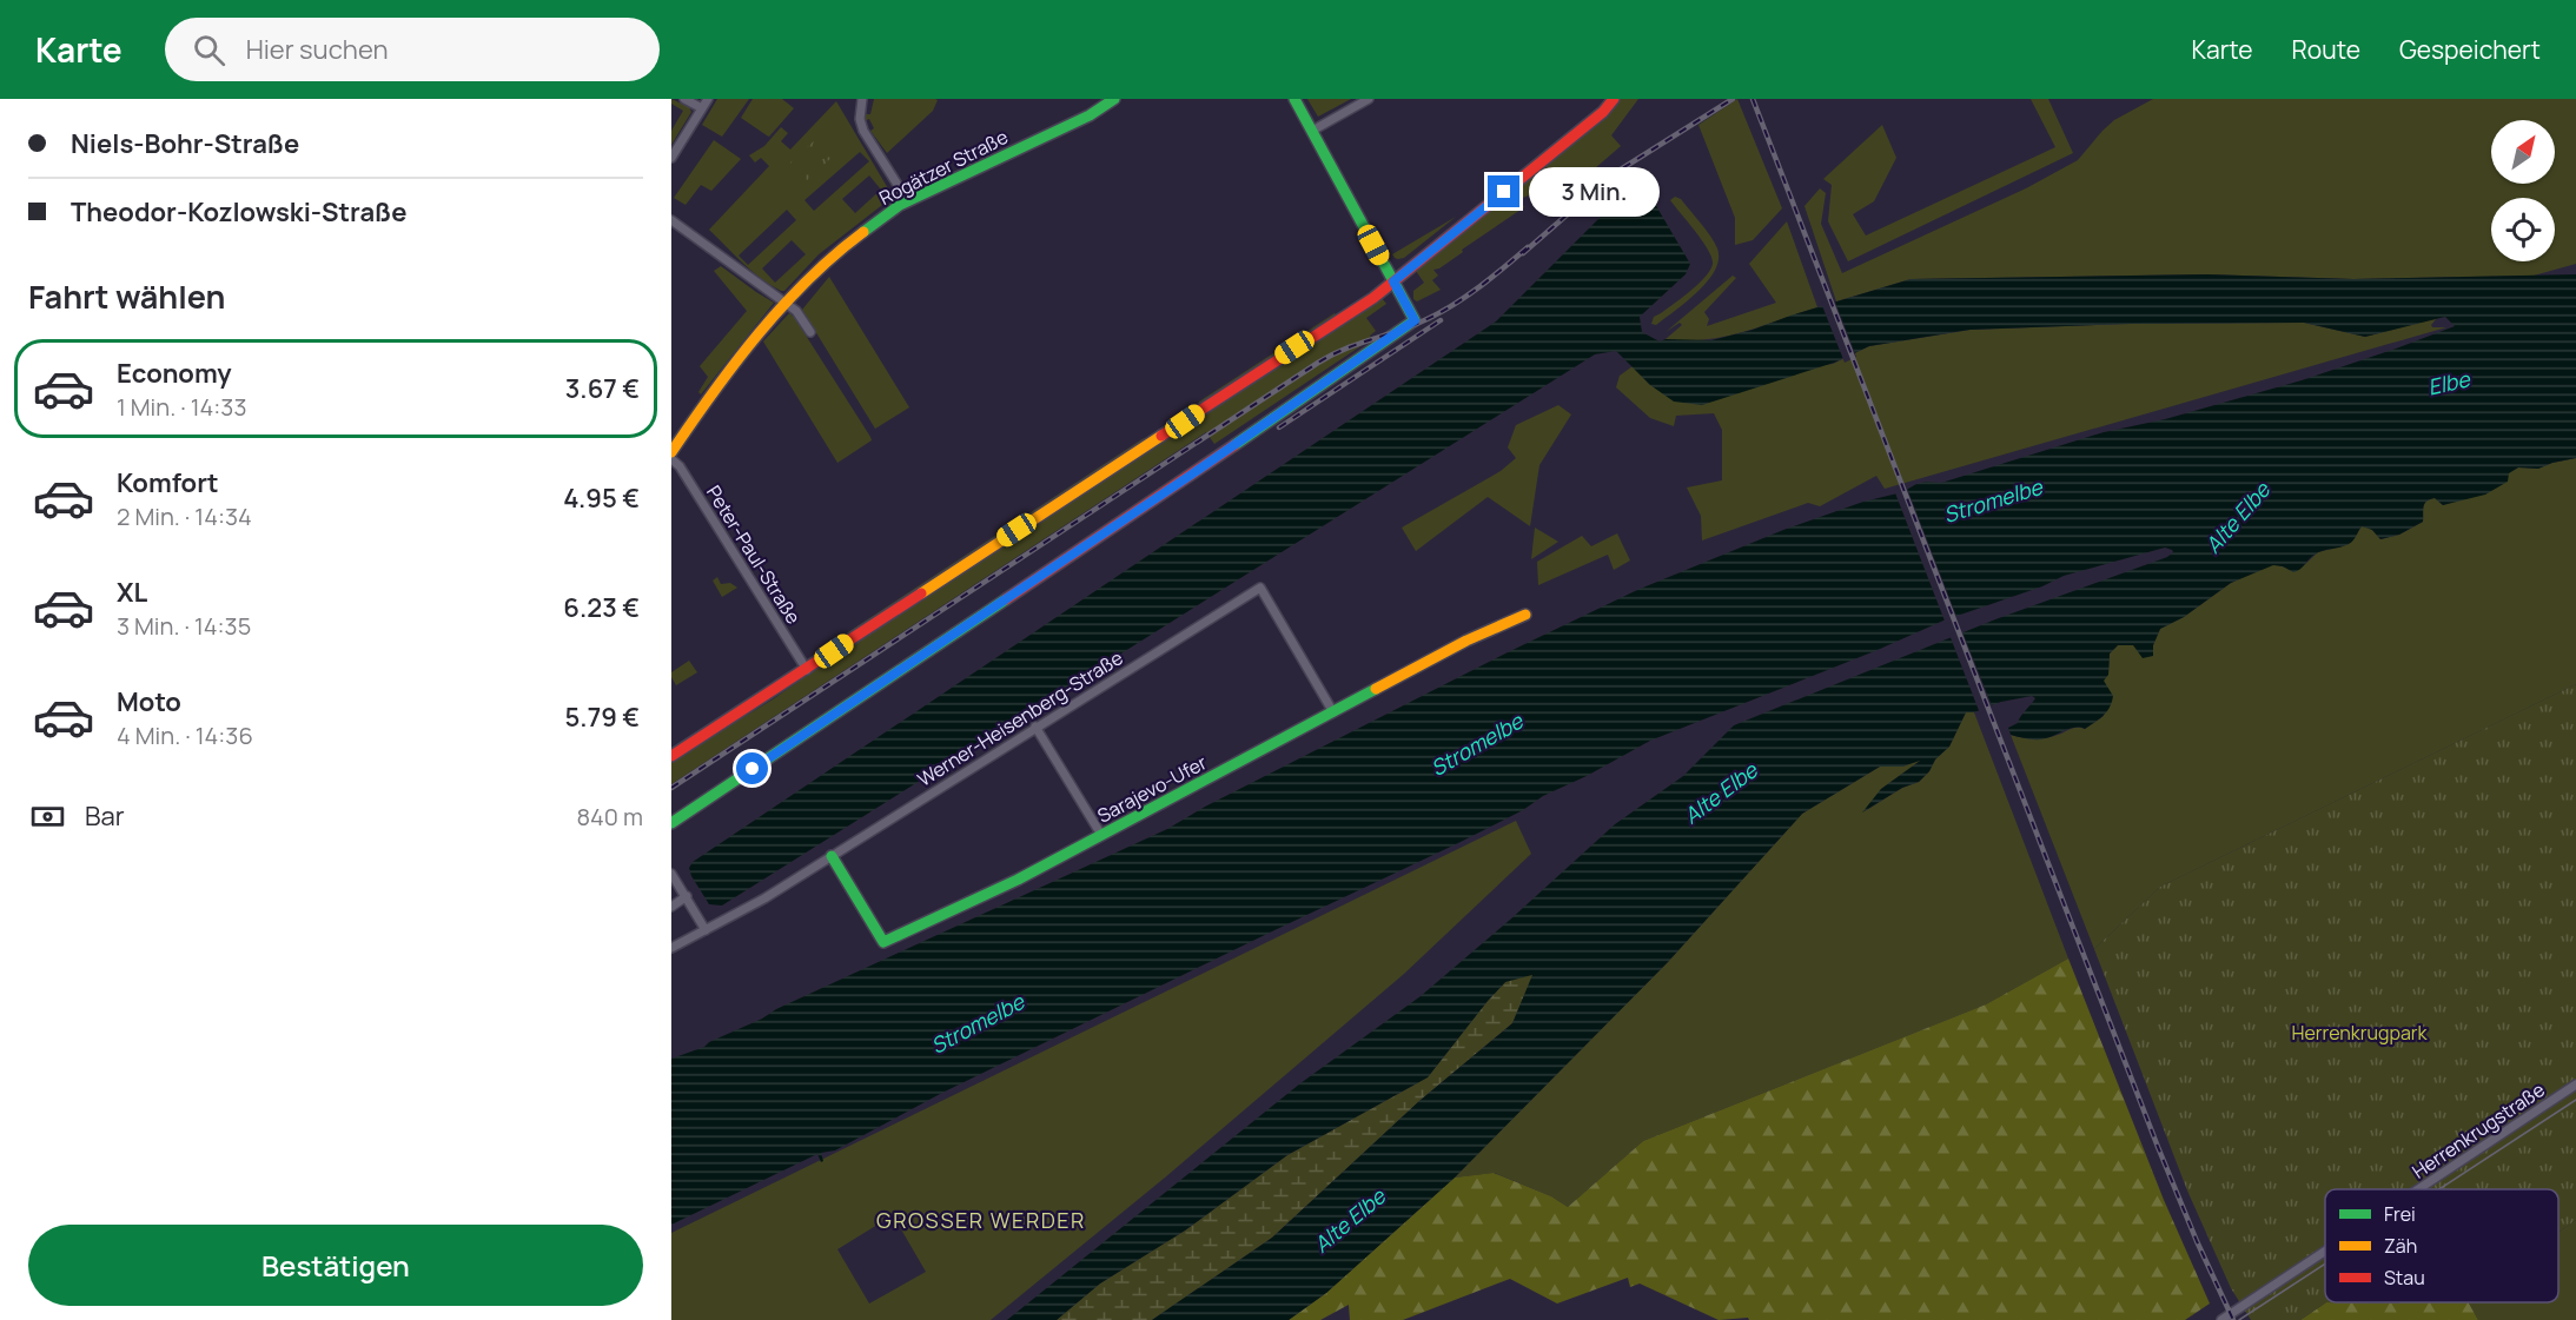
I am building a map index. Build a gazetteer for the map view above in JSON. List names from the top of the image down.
{
  "streets": {
    "street": [
      "Rogätzer Straße",
      "Peter-Paul-Straße",
      "Werner-Heisenberg-Straße",
      "Sarajevo-Ufer",
      "Herrenkrugstraße"
    ]
  },
  "crossings": [
    ["Werner-Heisenberg-Straße", "Sarajevo-Ufer"]
  ],
  "districts": ["GROSSER WERDER"],
  "water": ["Elbe", "Stromelbe", "Alte Elbe"],
  "parks": ["Herrenkrugpark"],
  "legend": ["Frei", "Zäh", "Stau"],
  "north": "top right",
  "page": {
    "header": "Karte",
    "search": "Hier suchen",
    "nav": ["Karte", "Route", "Gespeichert"],
    "banner": ["Niels-Bohr-Straße", "Theodor-Kozlowski-Straße"],
    "bubble": "3 Min.",
    "heading": "Fahrt wählen",
    "list": [
      {
        "name": "Economy",
        "note": "1 Min. · 14:33",
        "value": "3.67 €"
      },
      {
        "name": "Komfort",
        "note": "2 Min. · 14:34",
        "value": "4.95 €"
      },
      {
        "name": "XL",
        "note": "3 Min. · 14:35",
        "value": "6.23 €"
      },
      {
        "name": "Moto",
        "note": "4 Min. · 14:36",
        "value": "5.79 €"
      }
    ],
    "pay": ["Bar", "840 m"],
    "buttons": "Bestätigen"
  }
}
